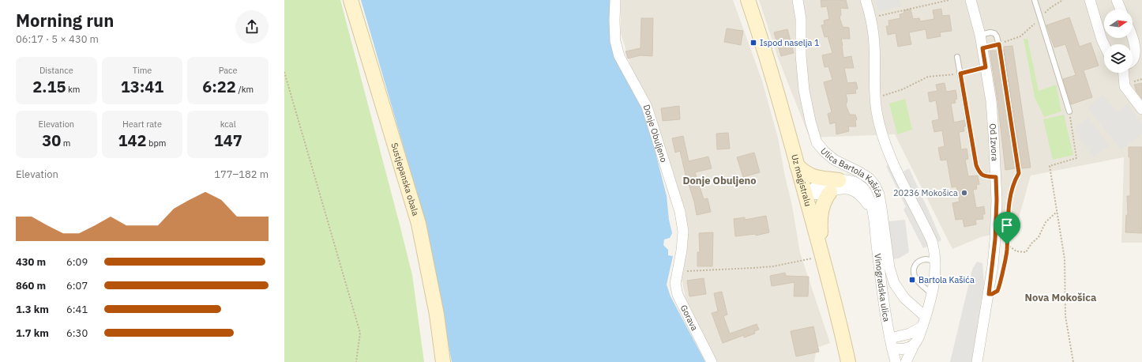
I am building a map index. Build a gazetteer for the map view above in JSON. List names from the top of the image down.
{
  "streets": {
    "main road": ["Sustjepanska obala", "Uz magistralu"],
    "street": [
      "Donje Obuljeno",
      "Od Izvora",
      "Ulica Bartola Kašića",
      "Vinogradska ulica",
      "Gorava"
    ]
  },
  "crossings": [
    ["Donje Obuljeno", "Gorava"],
    ["Uz magistralu", "Vinogradska ulica"]
  ],
  "districts": ["Donje Obuljeno", "Nova Mokošica"],
  "places": {
    "transit": ["Ispod naselja 1", "Bartola Kašića"],
    "other": ["20236 Mokošica"]
  },
  "north": "right",
  "page": {
    "heading": ["Morning run", "06:17 · 5 × 430 m"],
    "stats": [
      ["Distance", "2.15 km"],
      ["Time", "13:41"],
      ["Pace", "6:22 /km"],
      ["Elevation", "30 m"],
      ["Heart rate", "142 bpm"],
      ["kcal", "147"]
    ],
    "chart": ["Elevation", "177–182 m"],
    "list": [
      {
        "name": "430 m",
        "note": "6:09"
      },
      {
        "name": "860 m",
        "note": "6:07"
      },
      {
        "name": "1.3 km",
        "note": "6:41"
      },
      {
        "name": "1.7 km",
        "note": "6:30"
      }
    ]
  }
}
